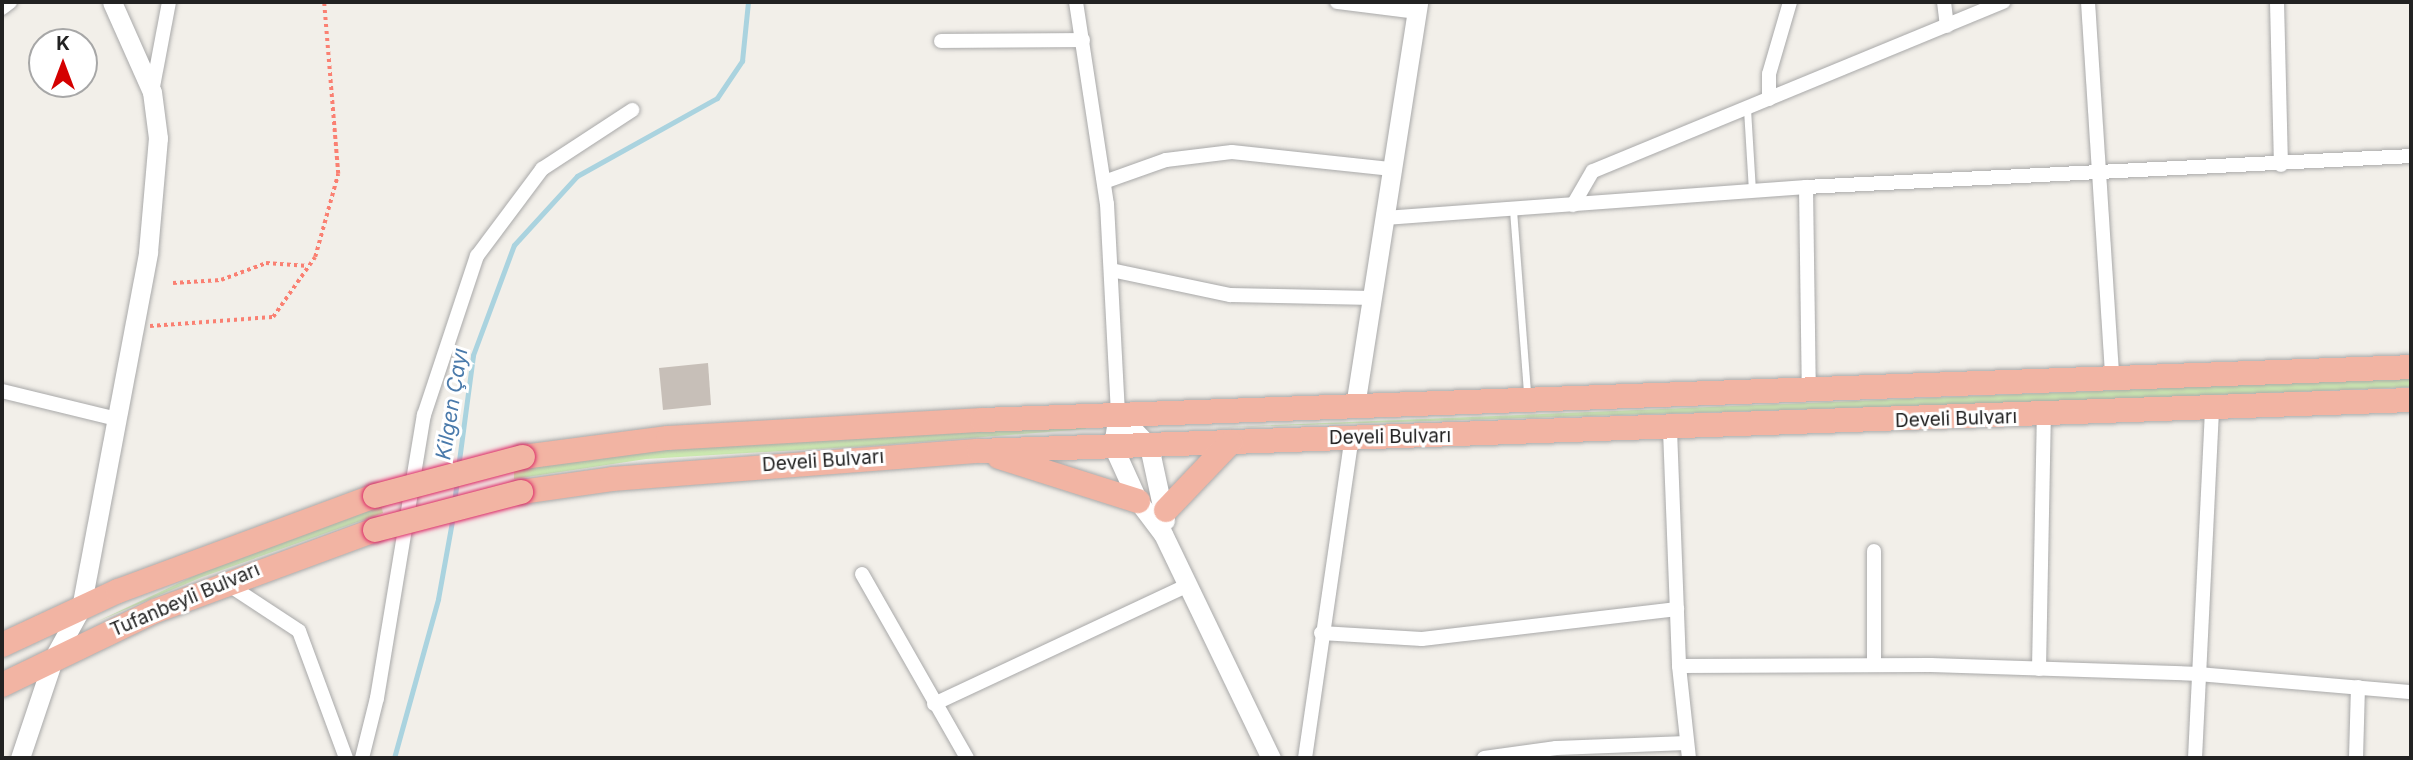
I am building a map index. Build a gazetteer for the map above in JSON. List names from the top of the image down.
{
  "streets": {
    "highway": ["Develi Bulvarı", "Tufanbeyli Bulvarı"]
  },
  "crossings": [
    ["Develi Bulvarı", "Tufanbeyli Bulvarı"]
  ],
  "water": ["Kilgen Çayı"],
  "north": "top"
}
